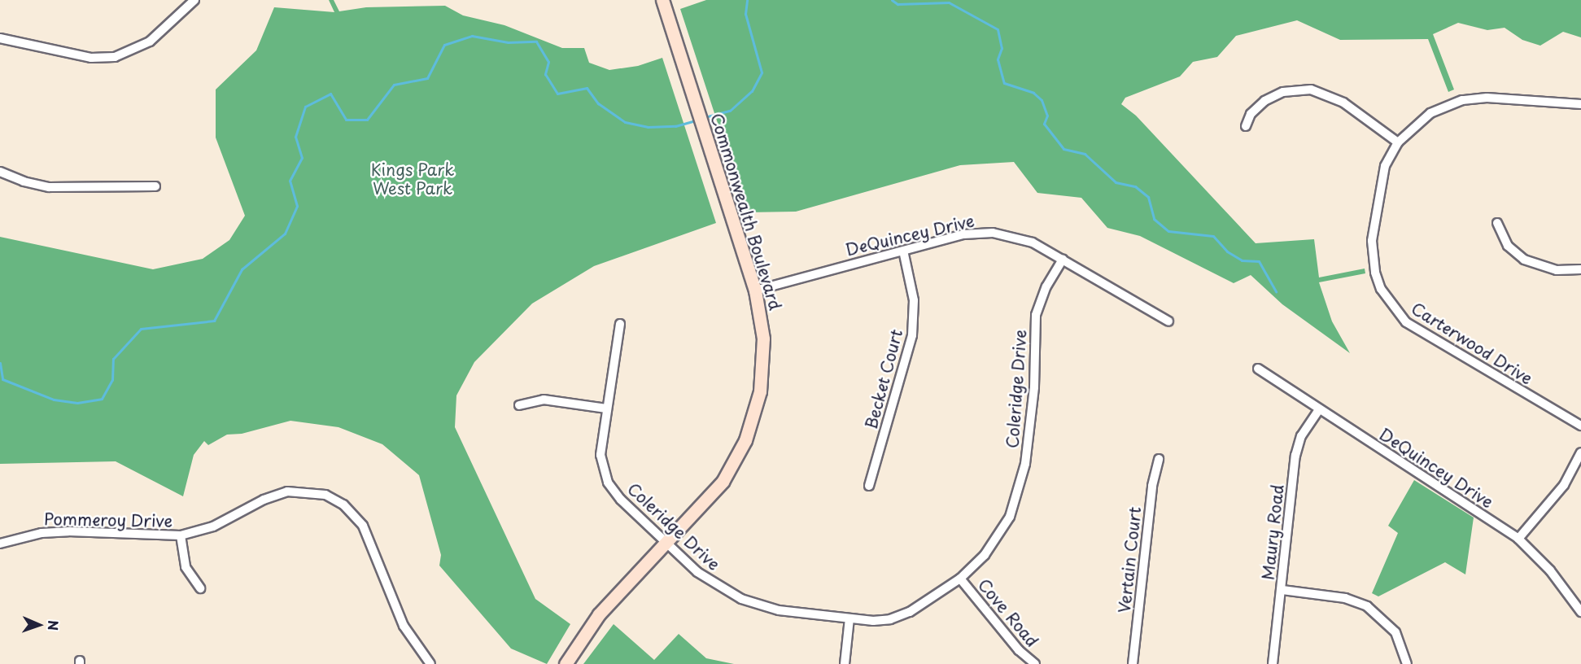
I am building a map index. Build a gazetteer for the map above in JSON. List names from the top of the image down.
{
  "streets": {
    "street": [
      "Commonwealth Boulevard",
      "DeQuincey Drive",
      "Carterwood Drive",
      "Becket Court",
      "Coleridge Drive",
      "Pommeroy Drive",
      "Maury Road",
      "Vertain Court",
      "Cove Road"
    ]
  },
  "crossings": [
    ["Commonwealth Boulevard", "DeQuincey Drive"],
    ["Commonwealth Boulevard", "Coleridge Drive"],
    ["DeQuincey Drive", "Becket Court"],
    ["DeQuincey Drive", "Coleridge Drive"],
    ["DeQuincey Drive", "Maury Road"],
    ["Coleridge Drive", "Cove Road"]
  ],
  "parks": ["Kings Park West Park"],
  "north": "right"
}
